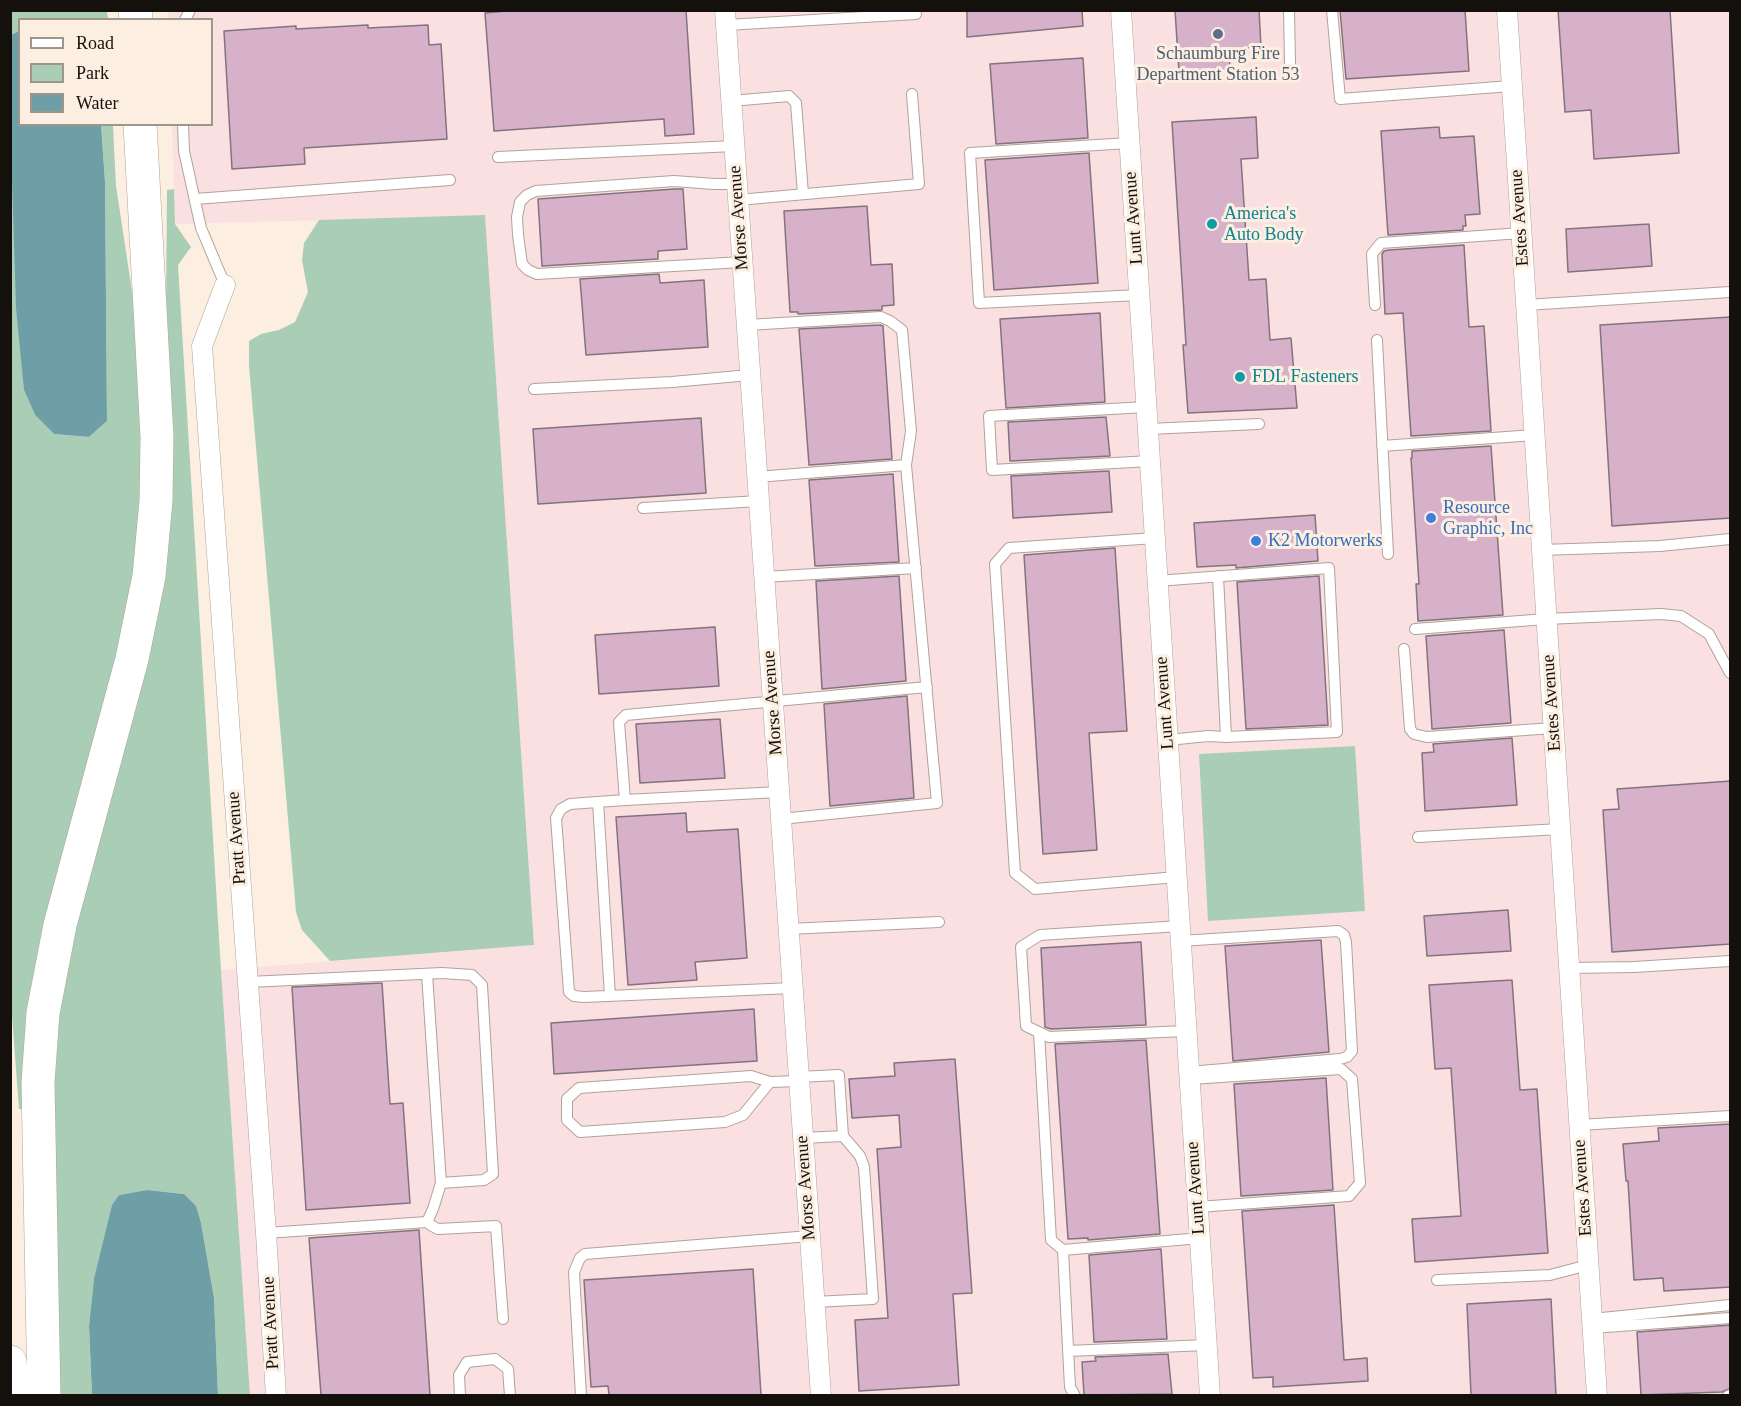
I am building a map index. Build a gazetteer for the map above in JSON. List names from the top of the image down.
{
  "streets": {
    "street": [
      "Morse Avenue",
      "Lunt Avenue",
      "Estes Avenue",
      "Pratt Avenue"
    ]
  },
  "places": [
    "Schaumburg Fire Department Station 53",
    "America's Auto Body",
    "FDL Fasteners",
    "Resource Graphic, Inc",
    "K2 Motorwerks"
  ],
  "legend": ["Road", "Park", "Water"]
}
